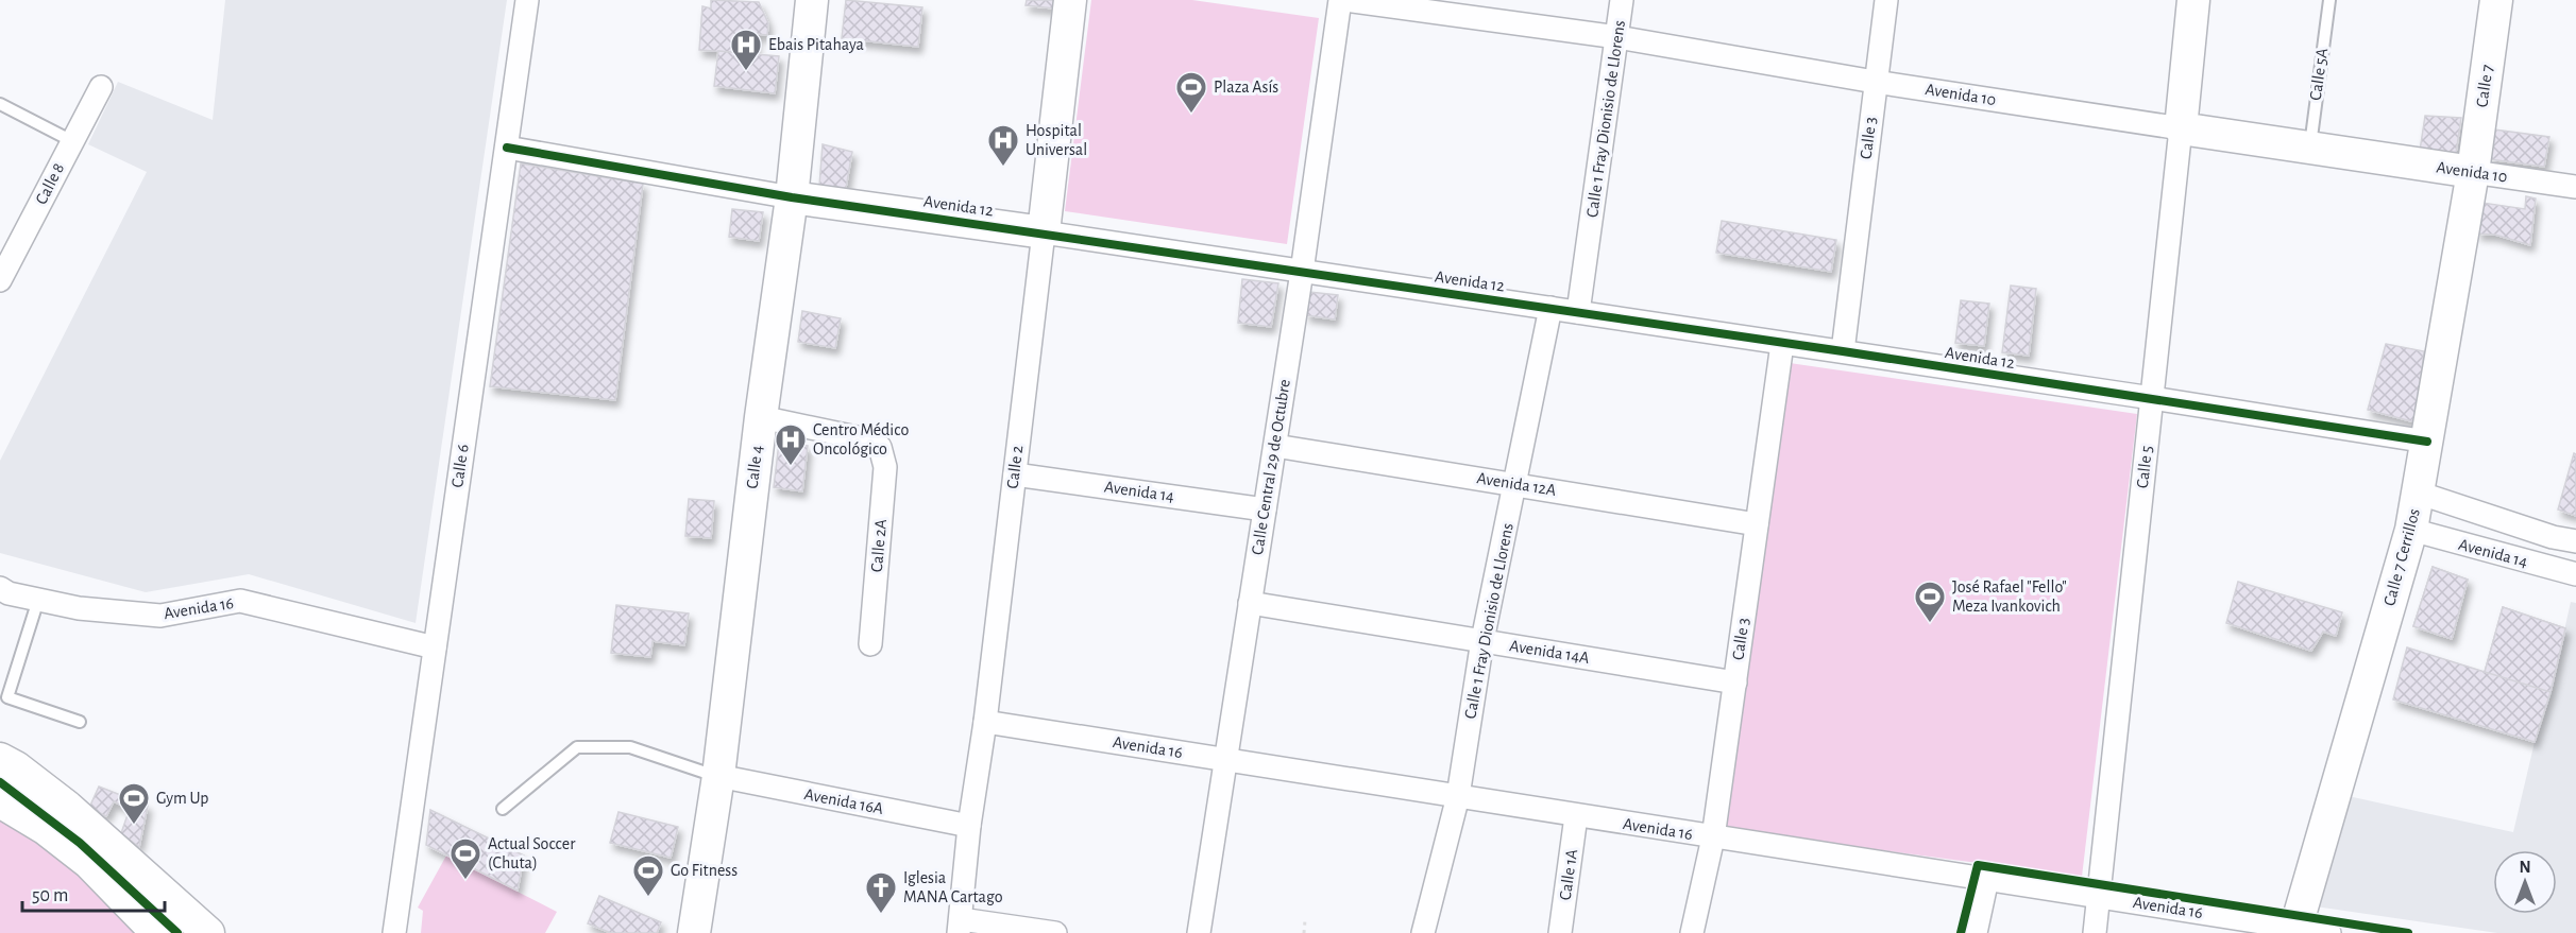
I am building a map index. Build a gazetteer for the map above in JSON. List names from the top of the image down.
{
  "streets": {
    "street": [
      "Calle 7",
      "Avenida 10",
      "Calle 1 Fray Dionisio de Llorens",
      "Calle 3",
      "Calle 8",
      "Avenida 12",
      "Calle 6",
      "Calle 4",
      "Calle 2",
      "Calle Central 29 de Octubre",
      "Calle 5",
      "Avenida 12A",
      "Avenida 14",
      "Calle 2A",
      "Calle 7 Cerrillos",
      "Avenida 16",
      "Avenida 14A",
      "Avenida 16A",
      "Calle 1A"
    ],
    "lane": ["Calle 5A"]
  },
  "crossings": [
    ["Calle 5A", "Avenida 10"],
    ["Calle 7", "Avenida 10"],
    ["Calle 7", "Calle 7 Cerrillos"],
    ["Avenida 10", "Calle 1 Fray Dionisio de Llorens"],
    ["Avenida 10", "Calle 3"],
    ["Avenida 10", "Calle 5"],
    ["Avenida 10", "Calle 7 Cerrillos"],
    ["Calle 1 Fray Dionisio de Llorens", "Avenida 12"],
    ["Calle 1 Fray Dionisio de Llorens", "Avenida 12A"],
    ["Calle 1 Fray Dionisio de Llorens", "Avenida 16"],
    ["Calle 1 Fray Dionisio de Llorens", "Avenida 14A"],
    ["Calle 3", "Avenida 12"],
    ["Calle 3", "Avenida 12A"],
    ["Calle 3", "Avenida 16"],
    ["Calle 3", "Avenida 14A"],
    ["Avenida 12", "Calle 6"],
    ["Avenida 12", "Calle 4"],
    ["Avenida 12", "Calle 2"],
    ["Avenida 12", "Calle Central 29 de Octubre"],
    ["Avenida 12", "Calle 5"],
    ["Avenida 12", "Calle 7 Cerrillos"],
    ["Calle 6", "Avenida 16"],
    ["Calle 4", "Calle 2A"],
    ["Calle 4", "Avenida 16A"],
    ["Calle 2", "Avenida 14"],
    ["Calle 2", "Avenida 16"],
    ["Calle 2", "Avenida 16A"],
    ["Calle Central 29 de Octubre", "Avenida 12A"],
    ["Calle Central 29 de Octubre", "Avenida 14"],
    ["Calle Central 29 de Octubre", "Avenida 16"],
    ["Calle Central 29 de Octubre", "Avenida 14A"],
    ["Calle 5", "Avenida 16"],
    ["Avenida 14", "Calle 7 Cerrillos"],
    ["Calle 7 Cerrillos", "Avenida 16"],
    ["Avenida 16", "Calle 1A"]
  ],
  "places": {
    "hospital": ["Ebais Pitahaya", "Hospital Universal", "Centro Médico Oncológico"],
    "sports": [
      "Plaza Asís",
      "José Rafael \"Fello\" Meza Ivankovich",
      "Gym Up",
      "Actual Soccer (Chuta)",
      "Go Fitness"
    ],
    "church": ["Iglesia MANA Cartago"]
  },
  "scale_bar": "50 m",
  "north": "top"
}
